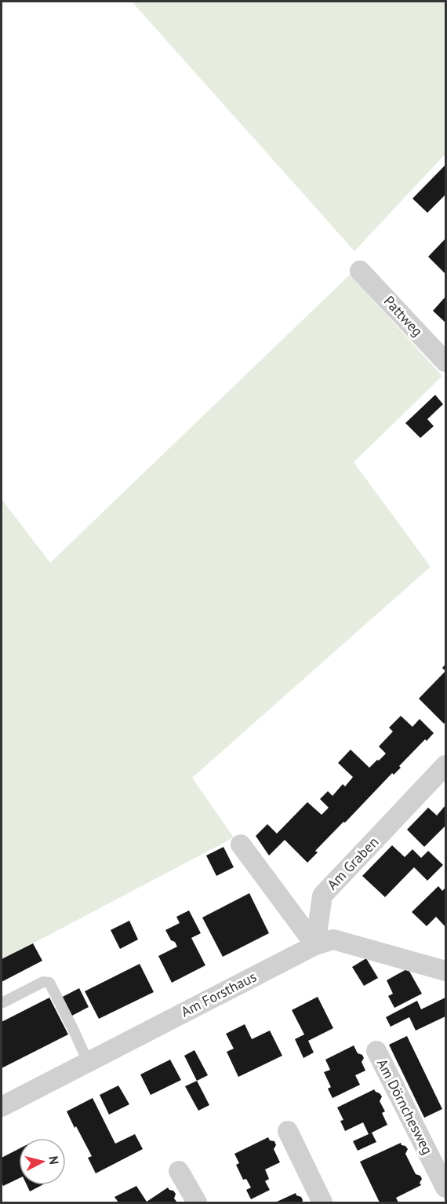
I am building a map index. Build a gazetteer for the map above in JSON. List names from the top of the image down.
{
  "streets": {
    "street": [
      "Pattweg",
      "Am Graben",
      "Am Forsthaus",
      "Am Dörnchesweg"
    ]
  },
  "crossings": [
    ["Am Graben", "Am Forsthaus"]
  ],
  "north": "right"
}
